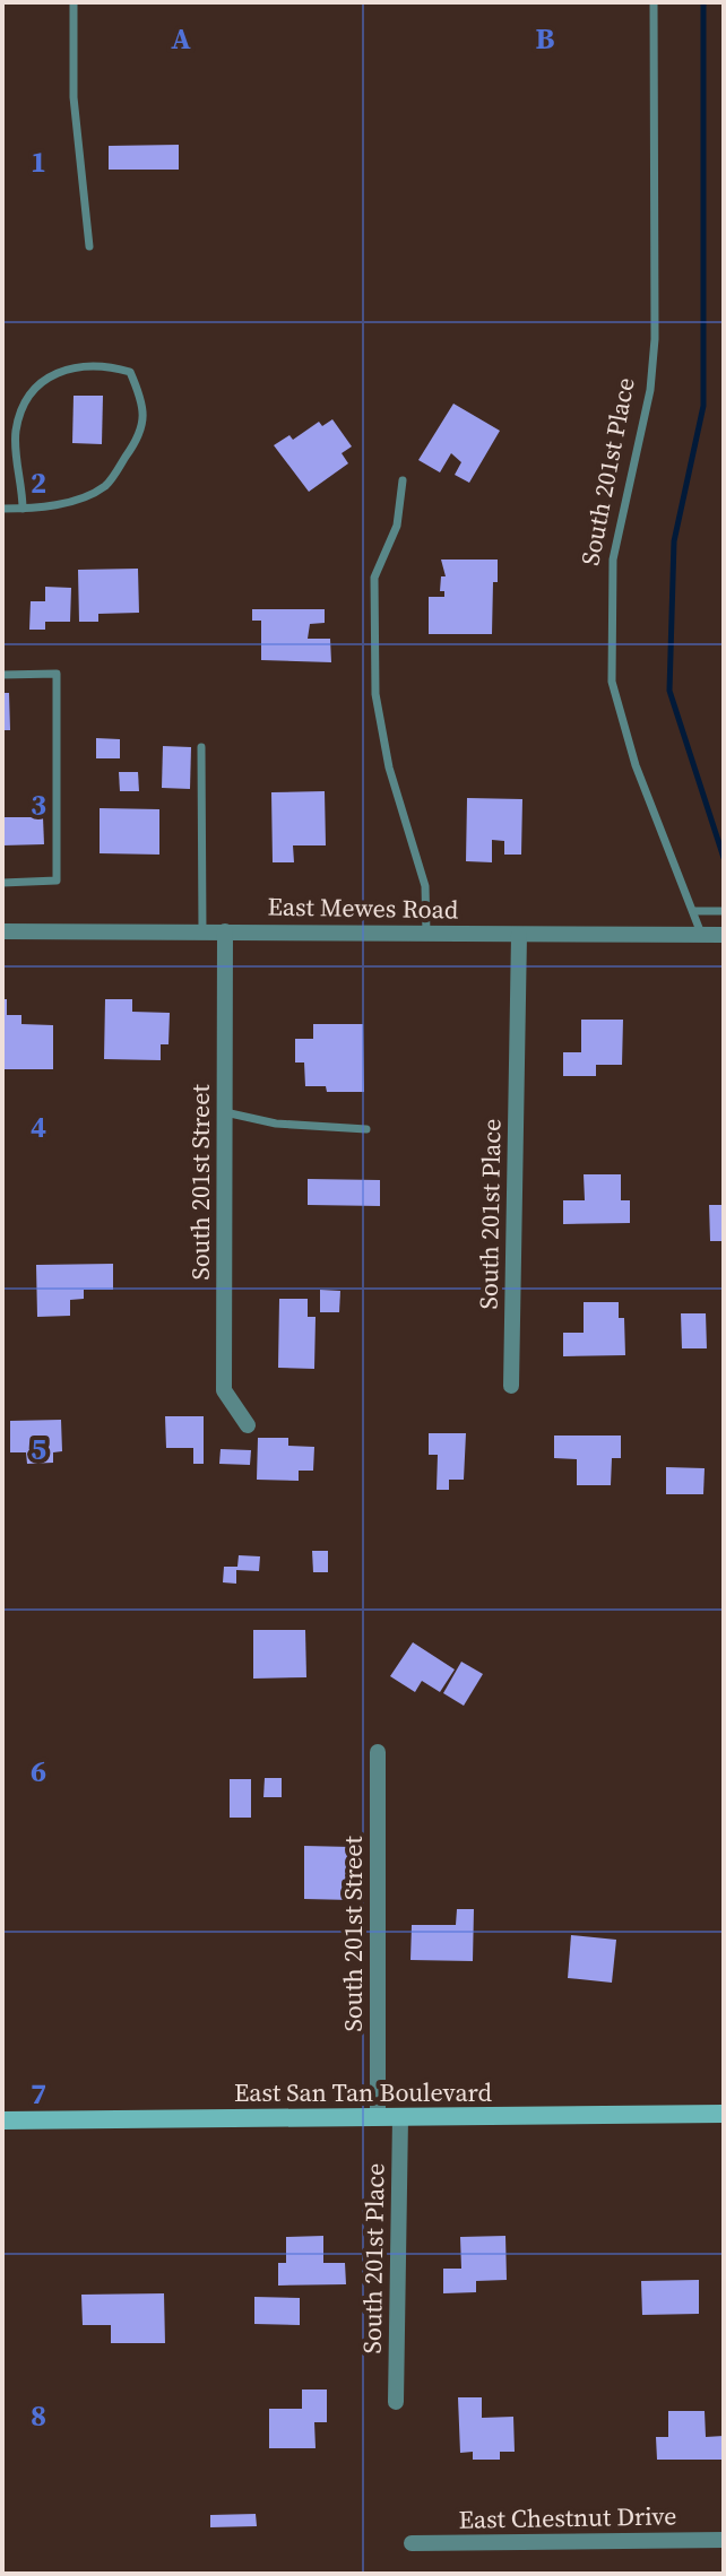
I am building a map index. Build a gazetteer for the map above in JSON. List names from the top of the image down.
{
  "streets": {
    "street": [
      "South 201st Place",
      "East Mewes Road",
      "South 201st Street",
      "East San Tan Boulevard",
      "East Chestnut Drive"
    ]
  },
  "crossings": [
    ["South 201st Place", "East Mewes Road"],
    ["South 201st Place", "East San Tan Boulevard"],
    ["East Mewes Road", "South 201st Street"],
    ["South 201st Street", "East San Tan Boulevard"]
  ],
  "grid": {
    "columns": ["A", "B"],
    "rows": [
      "1",
      "2",
      "3",
      "4",
      "5",
      "6",
      "7",
      "8"
    ]
  }
}
